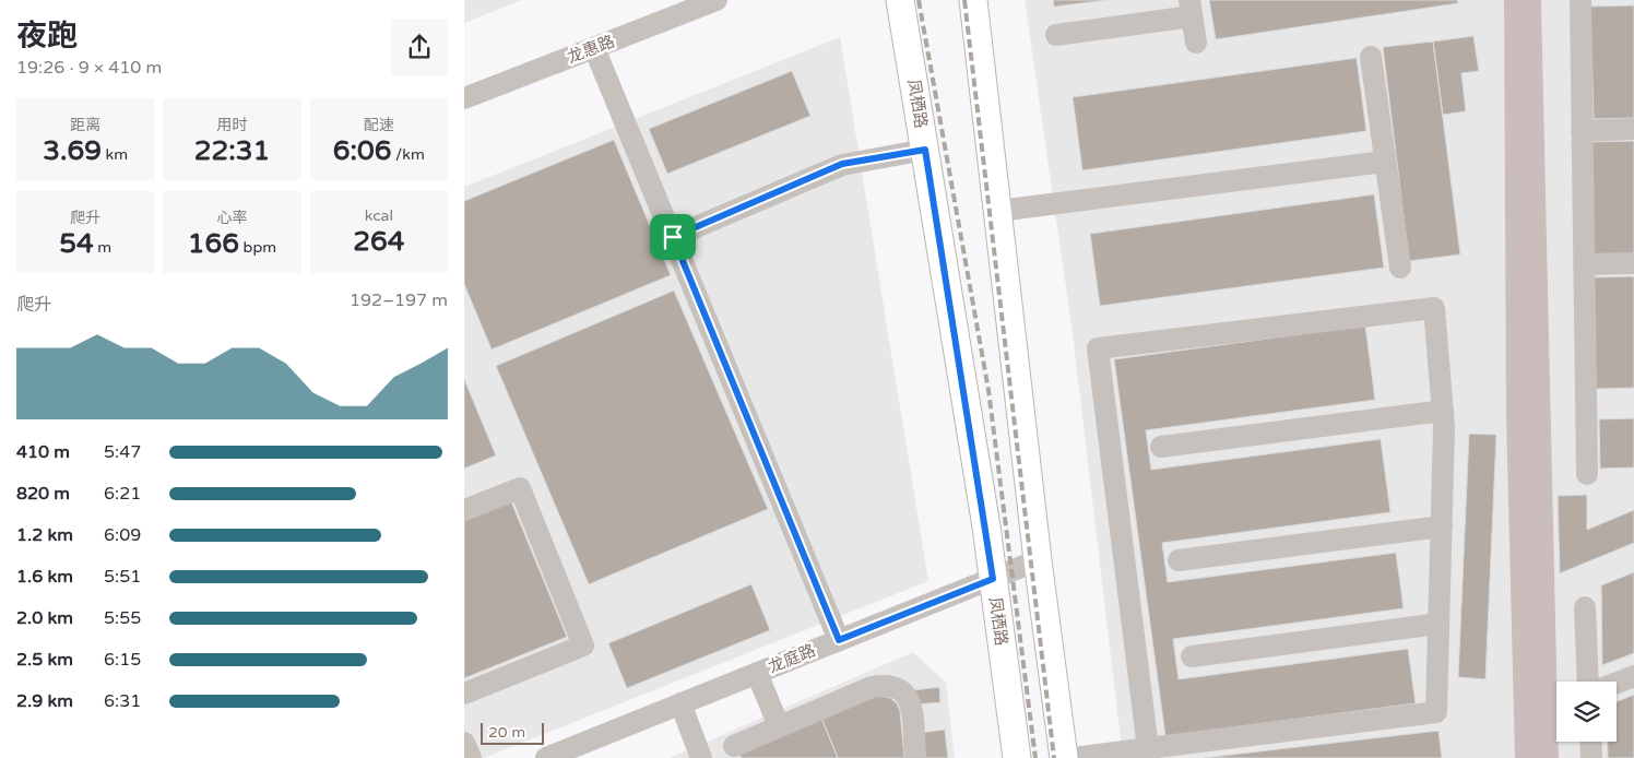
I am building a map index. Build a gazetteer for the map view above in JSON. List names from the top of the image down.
{
  "streets": {
    "main road": ["凤栖路"],
    "street": ["龙惠路", "龙庭路"]
  },
  "crossings": [
    ["凤栖路", "龙庭路"]
  ],
  "scale_bar": "20 m",
  "page": {
    "heading": ["夜跑", "19:26 · 9 × 410 m"],
    "stats": [
      ["距离", "3.69 km"],
      ["用时", "22:31"],
      ["配速", "6:06 /km"],
      ["爬升", "54 m"],
      ["心率", "166 bpm"],
      ["kcal", "264"]
    ],
    "chart": ["爬升", "192–197 m"],
    "list": [
      {
        "name": "410 m",
        "note": "5:47"
      },
      {
        "name": "820 m",
        "note": "6:21"
      },
      {
        "name": "1.2 km",
        "note": "6:09"
      },
      {
        "name": "1.6 km",
        "note": "5:51"
      },
      {
        "name": "2.0 km",
        "note": "5:55"
      },
      {
        "name": "2.5 km",
        "note": "6:15"
      },
      {
        "name": "2.9 km",
        "note": "6:31"
      }
    ],
    "scale": "20 m"
  }
}
